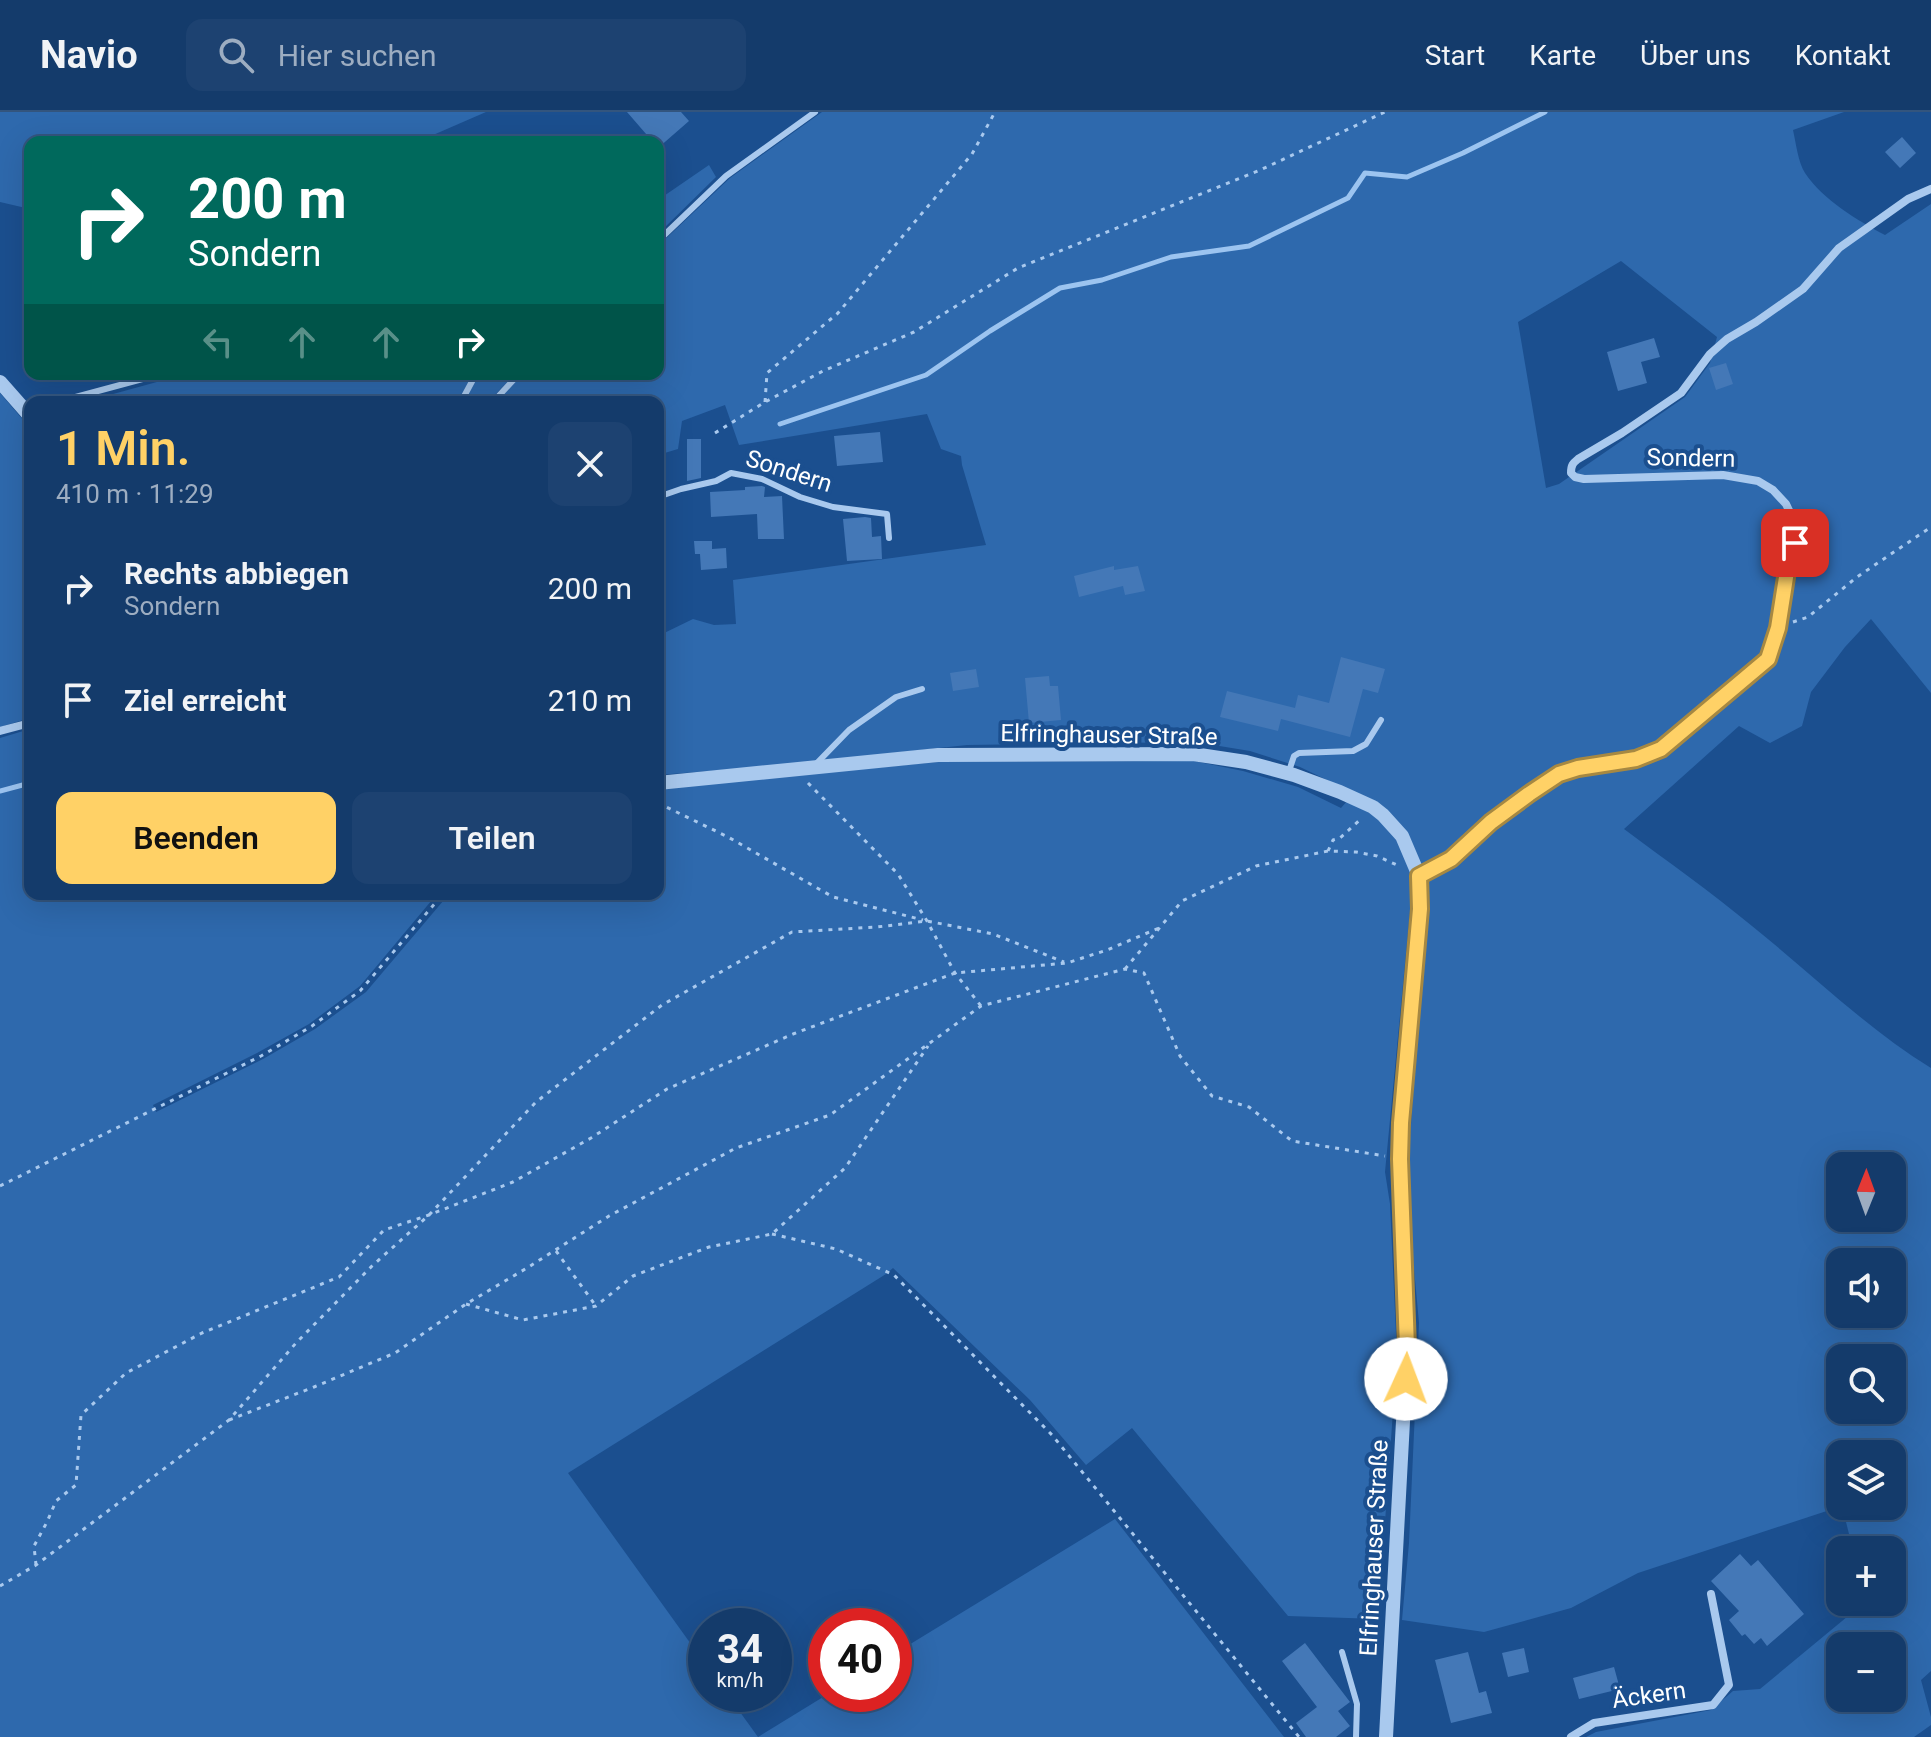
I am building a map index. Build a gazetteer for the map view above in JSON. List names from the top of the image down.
{
  "streets": {
    "street": ["Sondern", "Elfringhauser Straße", "Äckern"]
  },
  "crossings": [
    ["Sondern", "Elfringhauser Straße"]
  ],
  "north": "top",
  "page": {
    "header": "Navio",
    "search": "Hier suchen",
    "nav": [
      "Start",
      "Karte",
      "Über uns",
      "Kontakt"
    ],
    "turn": ["200 m", "Sondern"],
    "heading": ["1 Min.", "410 m · 11:29"],
    "list": [
      {
        "name": "Rechts abbiegen",
        "note": "Sondern",
        "value": "200 m"
      },
      {
        "name": "Ziel erreicht",
        "value": "210 m"
      }
    ],
    "buttons": ["Beenden", "Teilen"],
    "map_buttons": ["+", "−"],
    "speed": "34 km/h",
    "limit": "40"
  }
}
